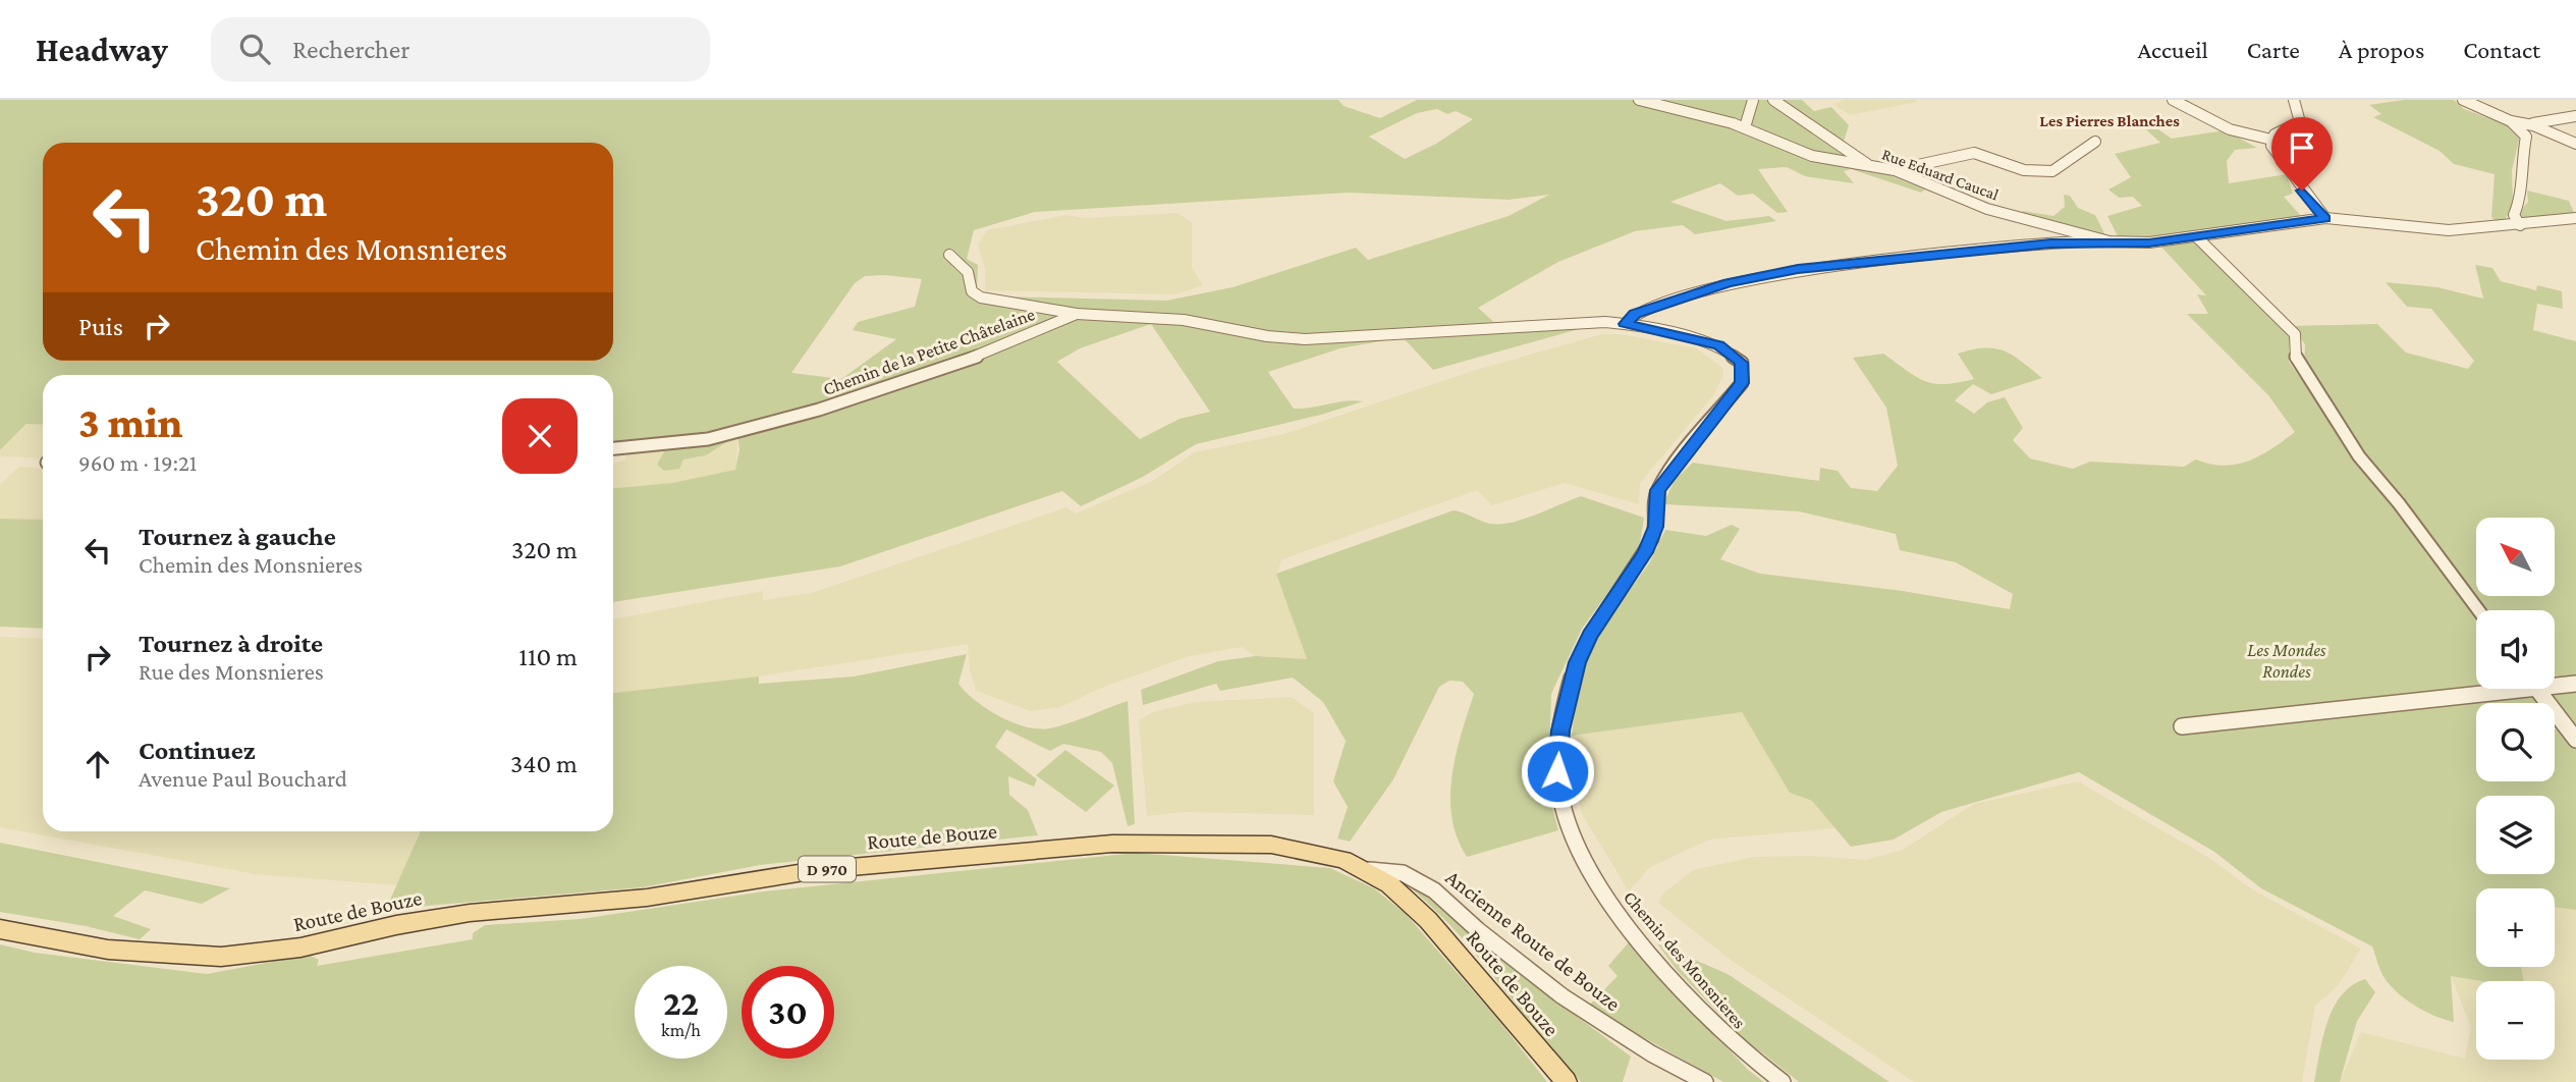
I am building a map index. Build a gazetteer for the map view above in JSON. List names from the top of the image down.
{
  "streets": {
    "main road": ["Route de Bouze", "D 970"],
    "street": [
      "Rue Eduard Caucal",
      "Chemin de la Petite Châtelaine",
      "Ancienne Route de Bouze",
      "Chemin des Monsnieres"
    ]
  },
  "crossings": [
    ["Chemin de la Petite Châtelaine", "Chemin des Monsnieres"],
    ["Route de Bouze", "Ancienne Route de Bouze"]
  ],
  "districts": ["Les Pierres Blanches"],
  "parks": ["Les Mondes Rondes"],
  "north": "top left",
  "page": {
    "header": "Headway",
    "search": "Rechercher",
    "nav": [
      "Accueil",
      "Carte",
      "À propos",
      "Contact"
    ],
    "turn": ["320 m", "Chemin des Monsnieres"],
    "then": "Puis",
    "heading": ["3 min", "960 m · 19:21"],
    "list": [
      {
        "name": "Tournez à gauche",
        "note": "Chemin des Monsnieres",
        "value": "320 m"
      },
      {
        "name": "Tournez à droite",
        "note": "Rue des Monsnieres",
        "value": "110 m"
      },
      {
        "name": "Continuez",
        "note": "Avenue Paul Bouchard",
        "value": "340 m"
      }
    ],
    "map_buttons": ["+", "−"],
    "speed": "22 km/h",
    "limit": "30"
  }
}
